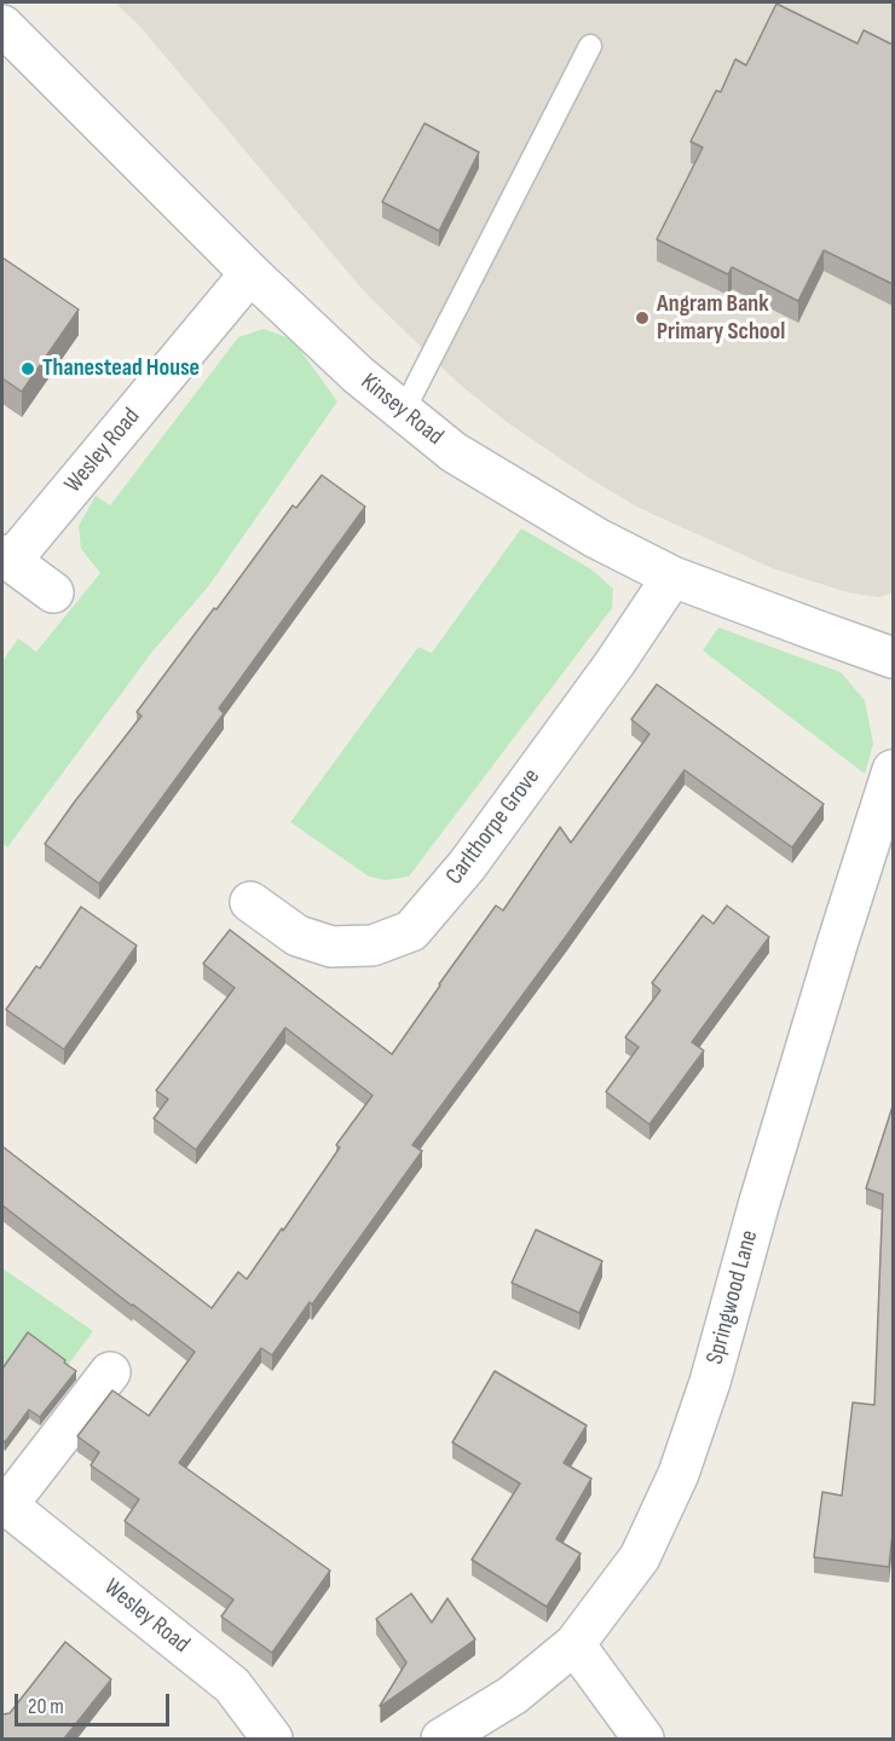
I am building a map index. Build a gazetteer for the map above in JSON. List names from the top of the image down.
{
  "streets": {
    "street": [
      "Kinsey Road",
      "Wesley Road",
      "Carlthorpe Grove",
      "Springwood Lane"
    ]
  },
  "crossings": [
    ["Kinsey Road", "Wesley Road"],
    ["Kinsey Road", "Carlthorpe Grove"]
  ],
  "places": ["Angram Bank Primary School", "Thanestead House"],
  "scale_bar": "20 m"
}
